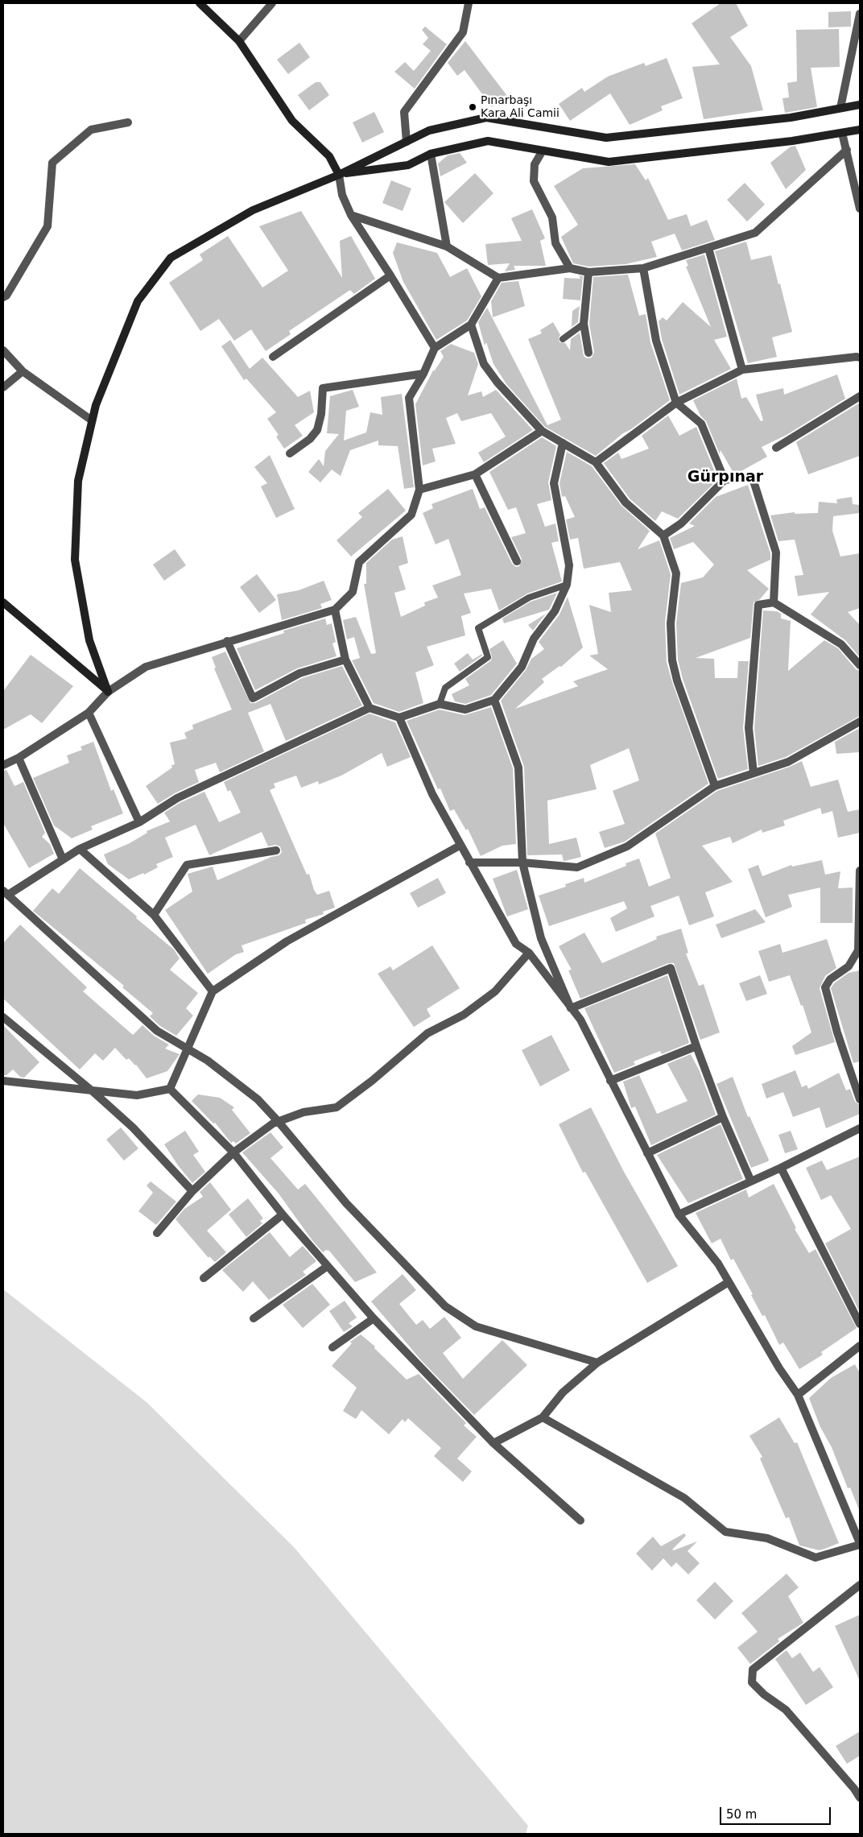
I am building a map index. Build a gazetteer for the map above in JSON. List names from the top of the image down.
{
  "districts": ["Gürpınar"],
  "places": ["Pınarbaşı Kara Ali Camii"],
  "scale_bar": "50 m"
}
